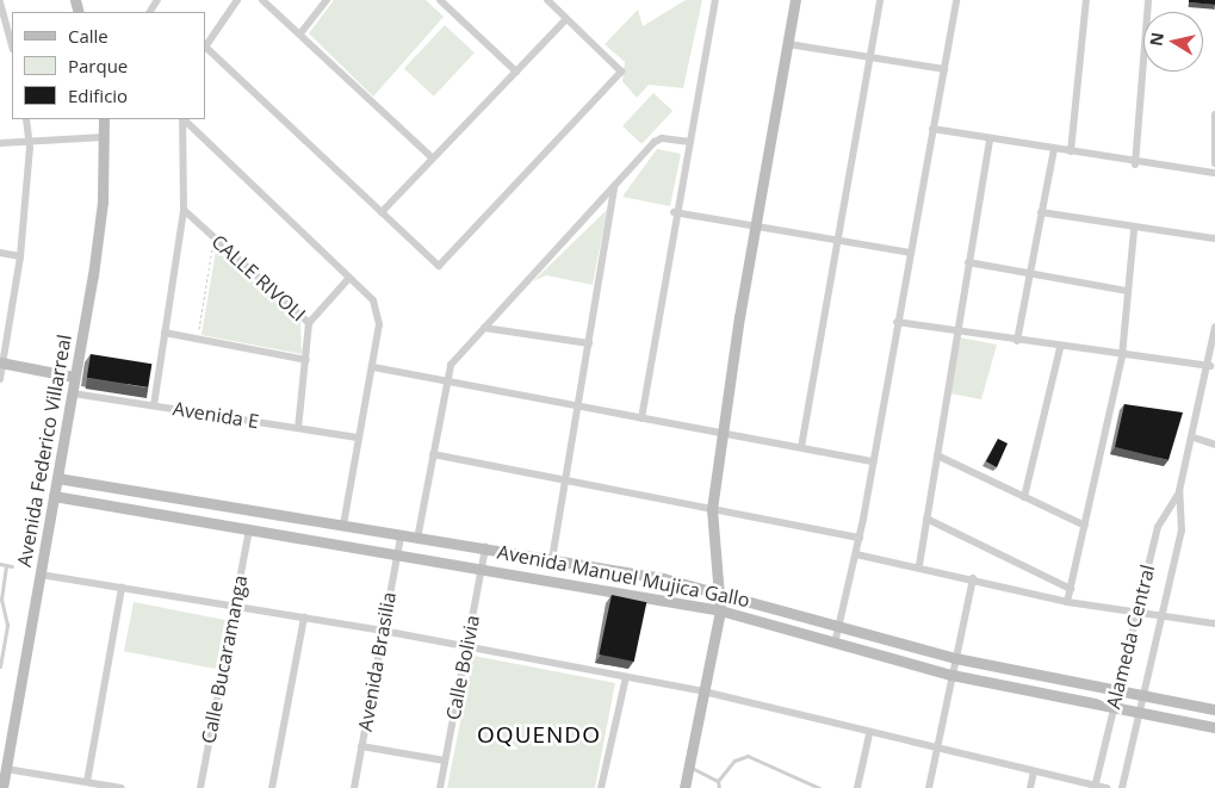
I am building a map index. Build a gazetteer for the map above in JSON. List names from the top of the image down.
{
  "streets": {
    "street": [
      "CALLE RIVOLI",
      "Avenida E",
      "Avenida Federico Villarreal",
      "Avenida Manuel Mujica Gallo",
      "Alameda Central",
      "Calle Bucaramanga",
      "Avenida Brasilia",
      "Calle Bolivia"
    ]
  },
  "crossings": [
    ["CALLE RIVOLI", "Avenida E"],
    ["Avenida E", "Avenida Federico Villarreal"],
    ["Avenida Federico Villarreal", "Avenida Manuel Mujica Gallo"],
    ["Avenida Manuel Mujica Gallo", "Alameda Central"],
    ["Avenida Manuel Mujica Gallo", "Calle Bucaramanga"],
    ["Avenida Manuel Mujica Gallo", "Avenida Brasilia"],
    ["Avenida Manuel Mujica Gallo", "Calle Bolivia"]
  ],
  "districts": ["OQUENDO"],
  "legend": ["Calle", "Parque", "Edificio"],
  "north": "left"
}
